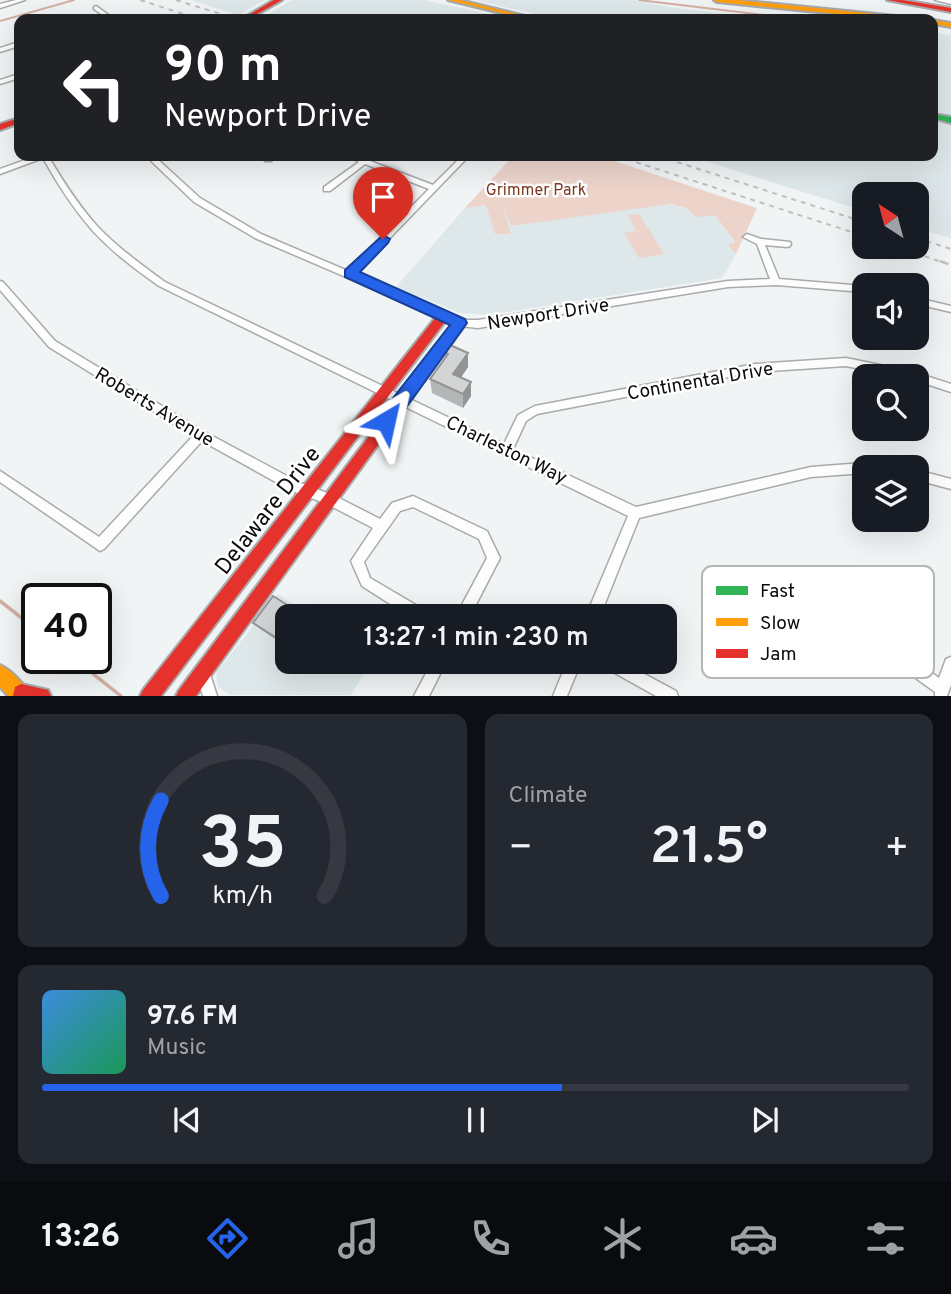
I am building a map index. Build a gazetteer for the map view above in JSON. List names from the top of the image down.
{
  "streets": {
    "main road": ["Delaware Drive"],
    "street": [
      "Newport Drive",
      "Continental Drive",
      "Roberts Avenue",
      "Charleston Way"
    ]
  },
  "crossings": [
    ["Newport Drive", "Delaware Drive"],
    ["Continental Drive", "Charleston Way"],
    ["Roberts Avenue", "Delaware Drive"],
    ["Charleston Way", "Delaware Drive"]
  ],
  "parks": ["Grimmer Park"],
  "legend": ["Fast", "Slow", "Jam"],
  "north": "top left",
  "page": {
    "turn": ["90 m", "Newport Drive"],
    "limit": "40",
    "trip": "13:27 · 1 min · 230 m",
    "tile": "Climate",
    "heat": ["−", "21.5°", "+"],
    "song": ["97.6 FM", "Music"],
    "tabs": "13:26",
    "gauge": ["35", "km/h"]
  }
}
